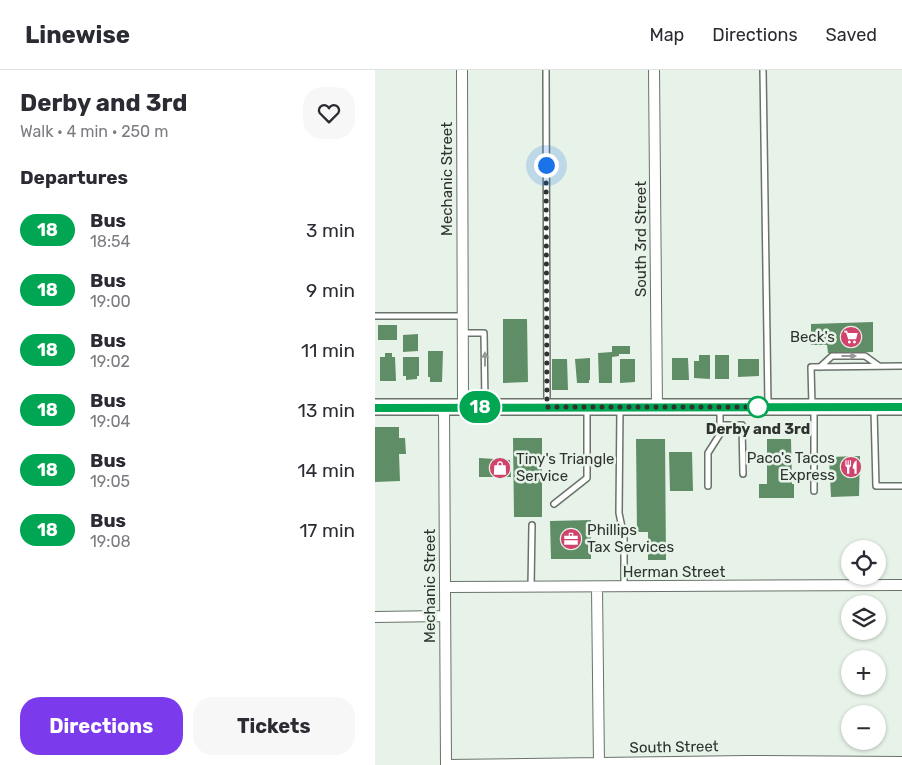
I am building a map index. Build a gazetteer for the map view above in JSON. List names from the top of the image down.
{
  "streets": {
    "street": [
      "Mechanic Street",
      "South 3rd Street",
      "Herman Street",
      "South Street"
    ]
  },
  "crossings": [
    ["Mechanic Street", "Herman Street"],
    ["Mechanic Street", "South Street"]
  ],
  "places": {
    "supermarket": ["Beck's"],
    "other": ["Derby and 3rd"],
    "restaurant": ["Paco's Tacos Express"],
    "shop": ["Tiny's Triangle Service"],
    "office": ["Phillips Tax Services"]
  },
  "lines": ["bus line 18"],
  "page": {
    "header": "Linewise",
    "nav": ["Map", "Directions", "Saved"],
    "heading": [
      ["Derby and 3rd", "Walk · 4 min · 250 m"],
      "Departures"
    ],
    "on_map": "18",
    "list": [
      {
        "mark": "18",
        "name": "Bus",
        "note": "18:54",
        "value": "3 min"
      },
      {
        "mark": "18",
        "name": "Bus",
        "note": "19:00",
        "value": "9 min"
      },
      {
        "mark": "18",
        "name": "Bus",
        "note": "19:02",
        "value": "11 min"
      },
      {
        "mark": "18",
        "name": "Bus",
        "note": "19:04",
        "value": "13 min"
      },
      {
        "mark": "18",
        "name": "Bus",
        "note": "19:05",
        "value": "14 min"
      },
      {
        "mark": "18",
        "name": "Bus",
        "note": "19:08",
        "value": "17 min"
      }
    ],
    "map_buttons": ["+", "−"],
    "buttons": ["Directions", "Tickets"]
  }
}
